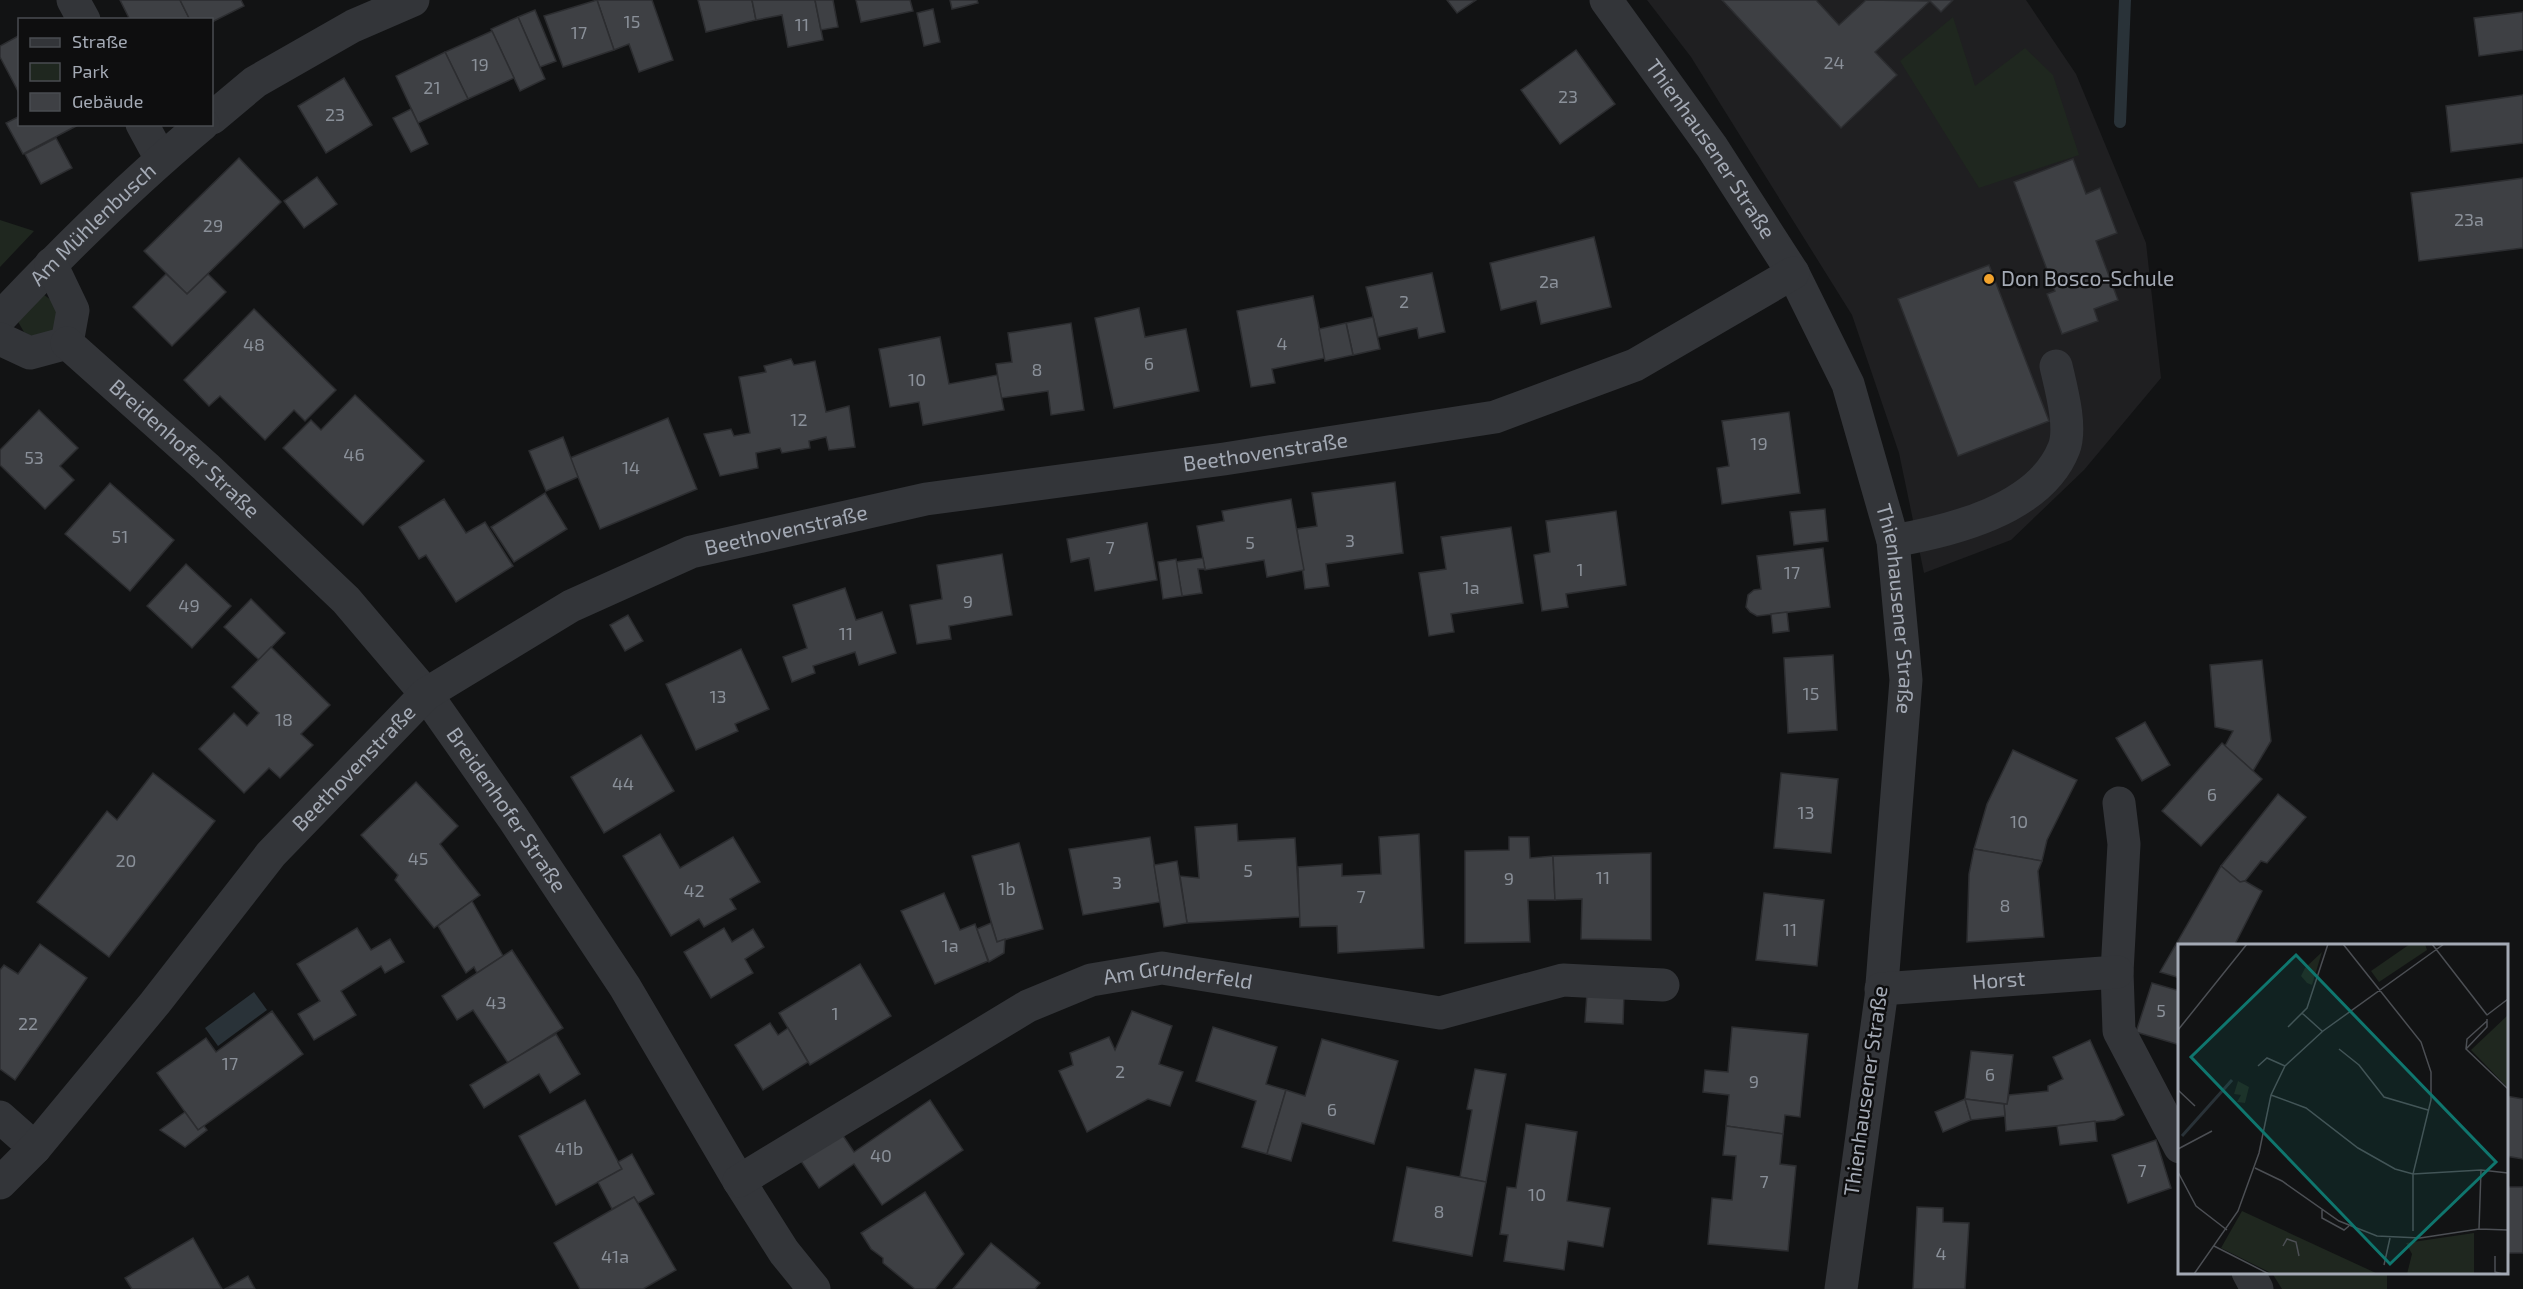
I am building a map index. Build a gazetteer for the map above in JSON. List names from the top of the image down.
{
  "streets": {
    "street": [
      "Thienhausener Straße",
      "Am Mühlenbusch",
      "Breidenhofer Straße",
      "Beethovenstraße",
      "Horst",
      "Am Grunderfeld"
    ]
  },
  "crossings": [
    ["Thienhausener Straße", "Beethovenstraße"],
    ["Thienhausener Straße", "Horst"],
    ["Breidenhofer Straße", "Beethovenstraße"],
    ["Breidenhofer Straße", "Am Grunderfeld"]
  ],
  "places": ["Don Bosco-Schule"],
  "house_numbers": [
    "15",
    "11",
    "17",
    "24",
    "19",
    "21",
    "23",
    "23",
    "23a",
    "29",
    "2a",
    "2",
    "4",
    "48",
    "6",
    "8",
    "10",
    "12",
    "19",
    "46",
    "53",
    "14",
    "51",
    "3",
    "5",
    "7",
    "1",
    "17",
    "1a",
    "9",
    "49",
    "11",
    "15",
    "13",
    "18",
    "44",
    "6",
    "13",
    "10",
    "45",
    "20",
    "5",
    "11",
    "9",
    "3",
    "1b",
    "42",
    "7",
    "8",
    "11",
    "1a",
    "43",
    "5",
    "1",
    "22",
    "17",
    "2",
    "6",
    "9",
    "6",
    "41b",
    "40",
    "7",
    "7",
    "10",
    "8",
    "4",
    "41a"
  ],
  "legend": ["Straße", "Park", "Gebäude"]
}
